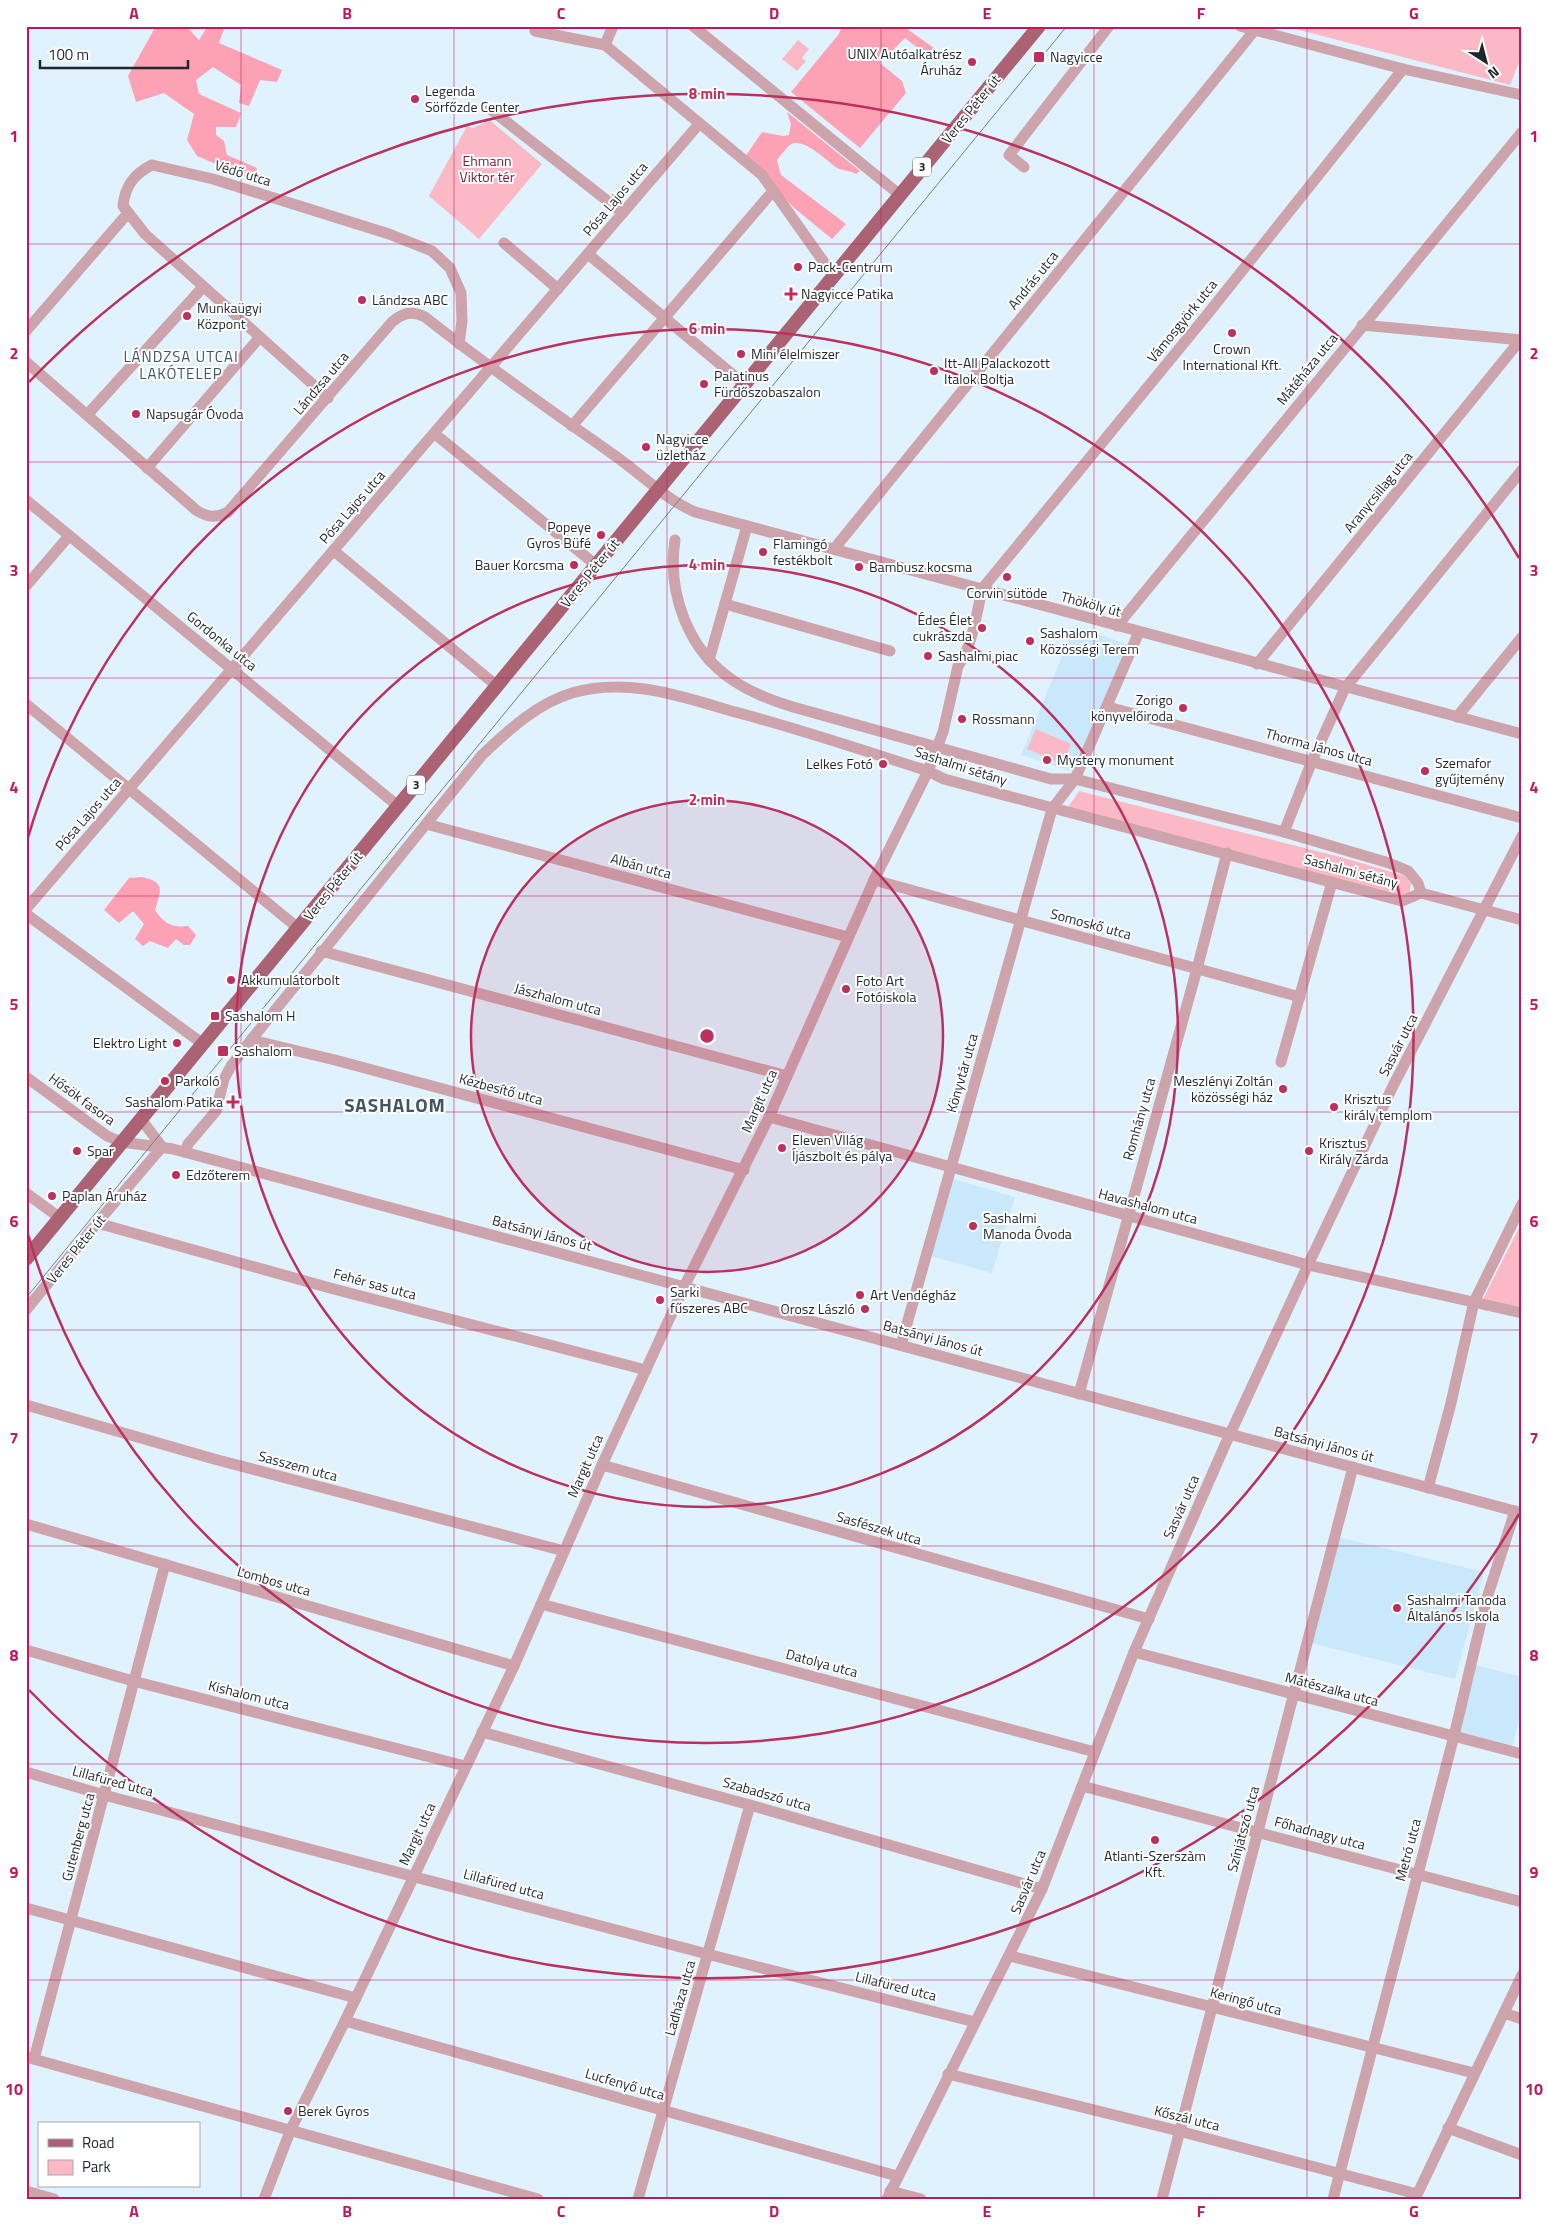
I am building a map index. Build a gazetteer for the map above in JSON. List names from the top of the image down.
{
  "streets": {
    "main road": ["Veres Péter út", "3"],
    "street": [
      "Védő utca",
      "Pósa Lajos utca",
      "András utca",
      "Vámosgyörk utca",
      "Mátéháza utca",
      "Lándzsa utca",
      "Aranycsillag utca",
      "Thököly út",
      "Gordonka utca",
      "Thorma János utca",
      "Sashalmi sétány",
      "Albán utca",
      "Somoskő utca",
      "Jászhalom utca",
      "Sasvár utca",
      "Könyvtár utca",
      "Kézbesítő utca",
      "Hősök fasora",
      "Margit utca",
      "Romhány utca",
      "Havashalom utca",
      "Batsányi János út",
      "Fehér sas utca",
      "Sasszem utca",
      "Sasfészek utca",
      "Lombos utca",
      "Datolya utca",
      "Mátészalka utca",
      "Kishalom utca",
      "Lillafüred utca",
      "Szabadszó utca",
      "Színjátszó utca",
      "Főhadnagy utca",
      "Gutenberg utca",
      "Metró utca",
      "Ladháza utca",
      "Keringő utca",
      "Lucfenyő utca",
      "Kőszál utca"
    ]
  },
  "crossings": [
    ["Veres Péter út", "Lándzsa utca"],
    ["Veres Péter út", "Thököly út"],
    ["Veres Péter út", "Gordonka utca"],
    ["Veres Péter út", "Hősök fasora"],
    ["Veres Péter út", "Batsányi János út"],
    ["Veres Péter út", "Fehér sas utca"],
    ["Védő utca", "Lándzsa utca"],
    ["Pósa Lajos utca", "Lándzsa utca"],
    ["Pósa Lajos utca", "Gordonka utca"],
    ["András utca", "Thököly út"],
    ["Vámosgyörk utca", "Thököly út"],
    ["Vámosgyörk utca", "Margit utca"],
    ["Mátéháza utca", "Thököly út"],
    ["Lándzsa utca", "Thököly út"],
    ["Aranycsillag utca", "Thököly út"],
    ["Thököly út", "Margit utca"],
    ["Sashalmi sétány", "Albán utca"],
    ["Sashalmi sétány", "Sasvár utca"],
    ["Sashalmi sétány", "Könyvtár utca"],
    ["Sashalmi sétány", "Margit utca"],
    ["Sashalmi sétány", "Romhány utca"],
    ["Albán utca", "Margit utca"],
    ["Somoskő utca", "Könyvtár utca"],
    ["Somoskő utca", "Margit utca"],
    ["Somoskő utca", "Romhány utca"],
    ["Jászhalom utca", "Margit utca"],
    ["Sasvár utca", "Havashalom utca"],
    ["Sasvár utca", "Batsányi János út"],
    ["Sasvár utca", "Sasfészek utca"],
    ["Sasvár utca", "Datolya utca"],
    ["Sasvár utca", "Mátészalka utca"],
    ["Sasvár utca", "Lillafüred utca"],
    ["Sasvár utca", "Szabadszó utca"],
    ["Sasvár utca", "Főhadnagy utca"],
    ["Sasvár utca", "Keringő utca"],
    ["Sasvár utca", "Lucfenyő utca"],
    ["Sasvár utca", "Kőszál utca"],
    ["Könyvtár utca", "Havashalom utca"],
    ["Könyvtár utca", "Batsányi János út"],
    ["Kézbesítő utca", "Margit utca"],
    ["Hősök fasora", "Batsányi János út"],
    ["Margit utca", "Havashalom utca"],
    ["Margit utca", "Batsányi János út"],
    ["Margit utca", "Fehér sas utca"],
    ["Margit utca", "Sasszem utca"],
    ["Margit utca", "Sasfészek utca"],
    ["Margit utca", "Lombos utca"],
    ["Margit utca", "Datolya utca"],
    ["Margit utca", "Kishalom utca"],
    ["Margit utca", "Lillafüred utca"],
    ["Margit utca", "Szabadszó utca"],
    ["Margit utca", "Lucfenyő utca"],
    ["Romhány utca", "Havashalom utca"],
    ["Romhány utca", "Batsányi János út"],
    ["Batsányi János út", "Színjátszó utca"],
    ["Batsányi János út", "Metró utca"],
    ["Lombos utca", "Gutenberg utca"],
    ["Mátészalka utca", "Színjátszó utca"],
    ["Mátészalka utca", "Metró utca"],
    ["Kishalom utca", "Gutenberg utca"],
    ["Lillafüred utca", "Gutenberg utca"],
    ["Lillafüred utca", "Ladháza utca"],
    ["Szabadszó utca", "Ladháza utca"],
    ["Színjátszó utca", "Főhadnagy utca"],
    ["Színjátszó utca", "Keringő utca"],
    ["Színjátszó utca", "Kőszál utca"],
    ["Főhadnagy utca", "Metró utca"],
    ["Metró utca", "Keringő utca"],
    ["Metró utca", "Kőszál utca"],
    ["Ladháza utca", "Lucfenyő utca"]
  ],
  "districts": ["LÁNDZSA UTCAI LAKÓTELEP", "SASHALOM"],
  "parks": ["Ehmann Viktor tér"],
  "places": {
    "transit": ["Nagyicce", "Sashalom H", "Sashalom"],
    "other": [
      "UNIX Autóalkatrész Áruház",
      "Legenda Sörfőzde Center",
      "Pack-Centrum",
      "Lándzsa ABC",
      "Munkaügyi Központ",
      "Crown International Kft.",
      "Mini élelmiszer",
      "Itt-All Palackozott Italok Boltja",
      "Palatinus Fürdőszobaszalon",
      "Napsugár Óvoda",
      "Nagyicce üzletház",
      "Popeye Gyros Büfé",
      "Flamingó festékbolt",
      "Bauer Korcsma",
      "Bambusz kocsma",
      "Corvin sütöde",
      "Édes Élet cukrászda",
      "Sashalom Közösségi Terem",
      "Sashalmi piac",
      "Zorigo könyvelőiroda",
      "Rossmann",
      "Mystery monument",
      "Lelkes Fotó",
      "Szemafor gyűjtemény",
      "Akkumulátorbolt",
      "Foto Art Fotóiskola",
      "Elektro Light",
      "Parkoló",
      "Meszlényi Zoltán közösségi ház",
      "Krisztus király templom",
      "Eleven VIlág Íjászbolt és pálya",
      "Spar",
      "Krisztus Király Zárda",
      "Edzőterem",
      "Paplan Áruház",
      "Sashalmi Manoda Óvoda",
      "Art Vendégház",
      "Sarki fűszeres ABC",
      "Orosz László",
      "Sashalmi Tanoda Általános Iskola",
      "Atlanti-Szerszàm Kft.",
      "Berek Gyros"
    ],
    "health": ["Nagyicce Patika", "Sashalom Patika"]
  },
  "legend": ["Road", "Park"],
  "scale_bar": "100 m",
  "north": "bottom right",
  "grid": {
    "columns": [
      "A",
      "B",
      "C",
      "D",
      "E",
      "F",
      "G"
    ],
    "rows": [
      "1",
      "2",
      "3",
      "4",
      "5",
      "6",
      "7",
      "8",
      "9",
      "10"
    ]
  },
  "rings": [
    "8 min",
    "6 min",
    "4 min",
    "2 min"
  ]
}
